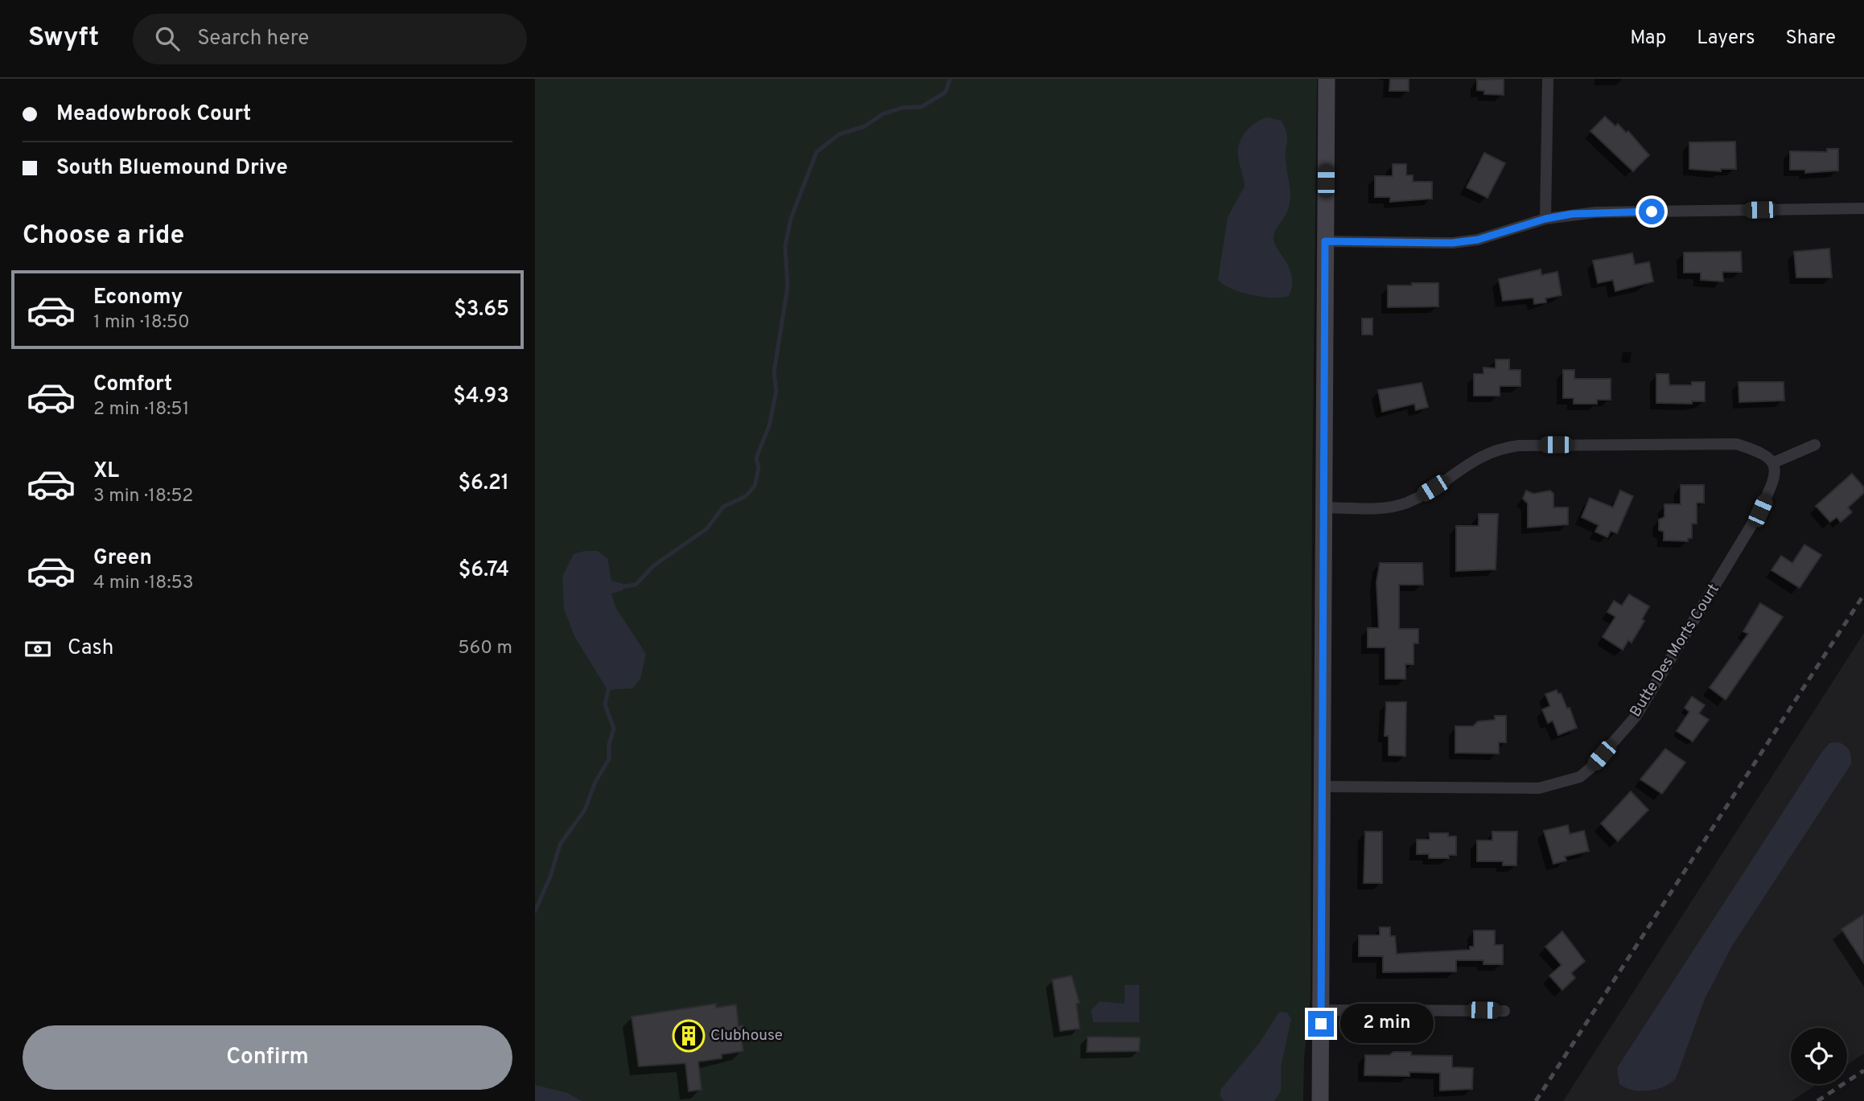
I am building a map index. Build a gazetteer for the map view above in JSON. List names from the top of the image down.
{
  "streets": {
    "street": ["Butte Des Morts Court"]
  },
  "places": {
    "building": ["Clubhouse"]
  },
  "page": {
    "header": "Swyft",
    "search": "Search here",
    "nav": ["Map", "Layers", "Share"],
    "banner": ["Meadowbrook Court", "South Bluemound Drive"],
    "heading": "Choose a ride",
    "list": [
      {
        "name": "Economy",
        "note": "1 min · 18:50",
        "value": "$3.65"
      },
      {
        "name": "Comfort",
        "note": "2 min · 18:51",
        "value": "$4.93"
      },
      {
        "name": "XL",
        "note": "3 min · 18:52",
        "value": "$6.21"
      },
      {
        "name": "Green",
        "note": "4 min · 18:53",
        "value": "$6.74"
      }
    ],
    "pay": ["Cash", "560 m"],
    "bubble": "2 min",
    "buttons": "Confirm"
  }
}
